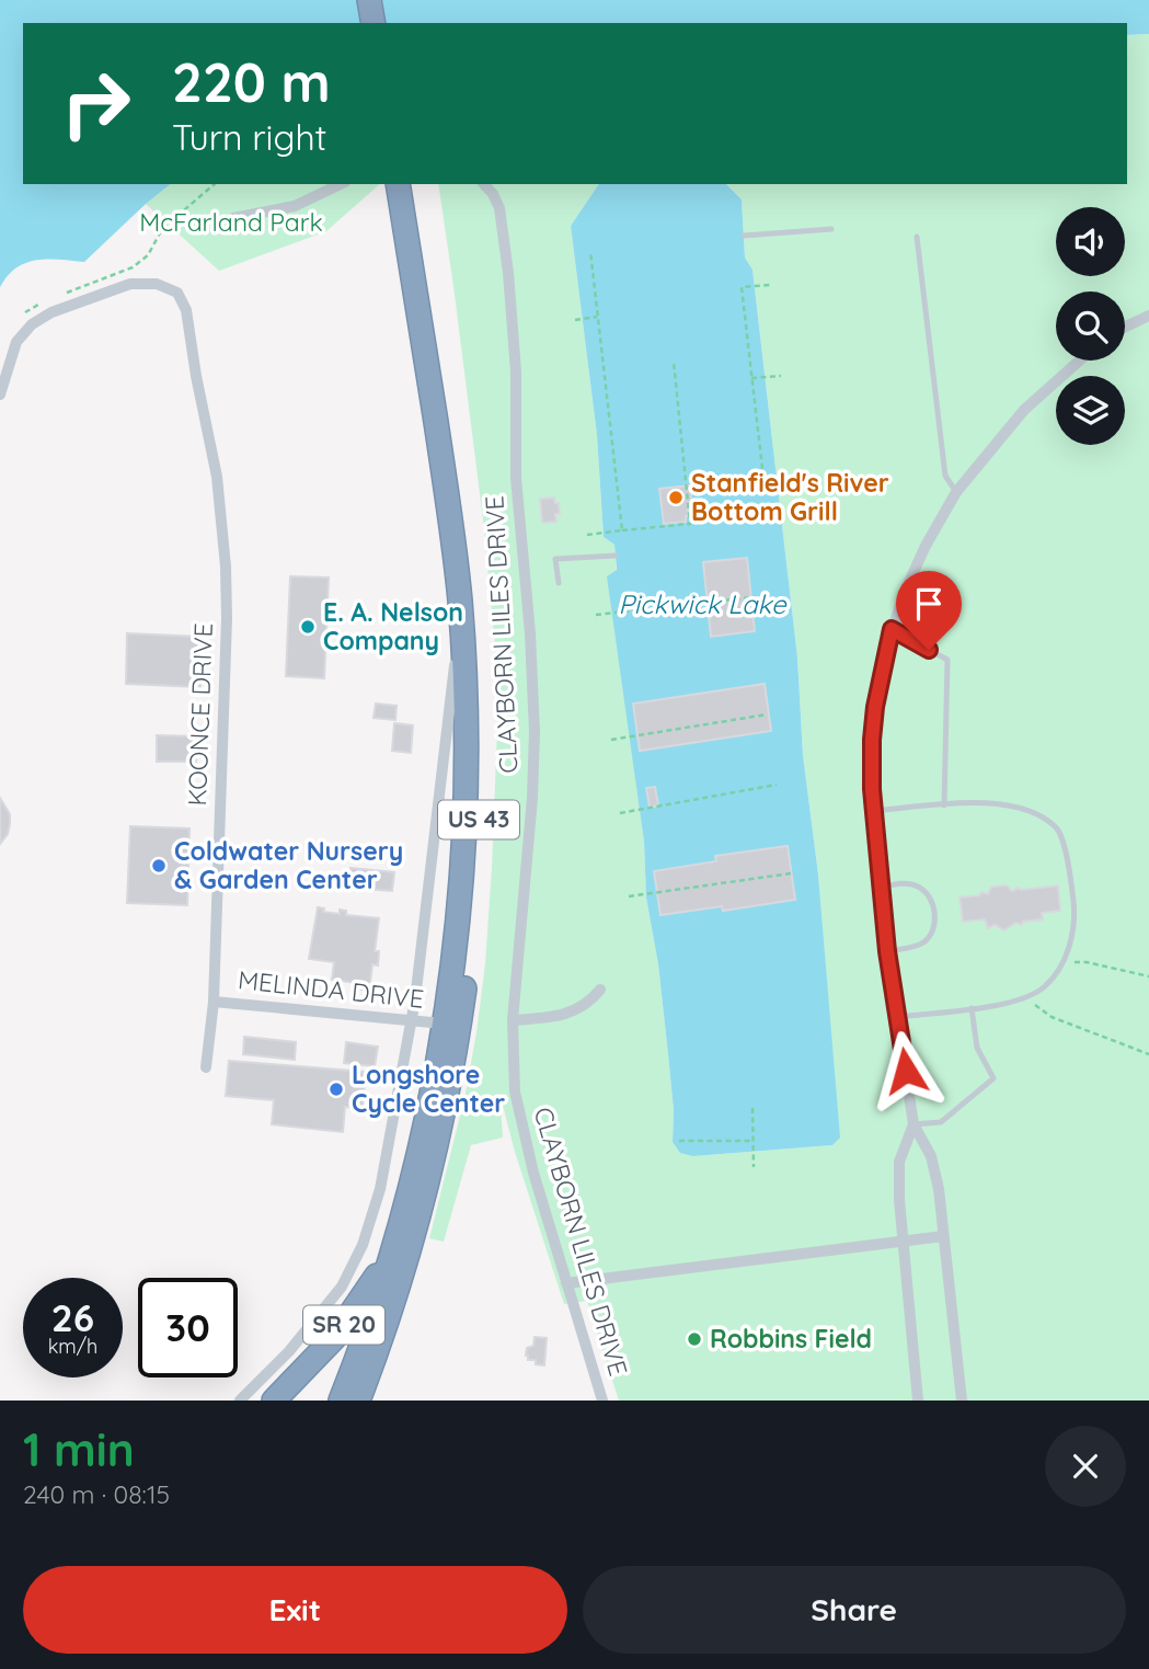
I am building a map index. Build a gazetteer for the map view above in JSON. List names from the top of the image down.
{
  "streets": {
    "highway": ["US 43", "SR 20"],
    "street": ["CLAYBORN LILES DRIVE", "KOONCE DRIVE", "MELINDA DRIVE"]
  },
  "crossings": [
    ["KOONCE DRIVE", "MELINDA DRIVE"],
    ["US 43", "MELINDA DRIVE"],
    ["US 43", "SR 20"]
  ],
  "water": ["Pickwick Lake"],
  "parks": ["McFarland Park"],
  "places": [
    "Stanfield's River Bottom Grill",
    "E. A. Nelson Company",
    "Coldwater Nursery & Garden Center",
    "Longshore Cycle Center",
    "Robbins Field"
  ],
  "page": {
    "turn": ["220 m", "Turn right"],
    "speed": "26 km/h",
    "limit": "30",
    "heading": ["1 min", "240 m · 08:15"],
    "buttons": ["Exit", "Share"]
  }
}
